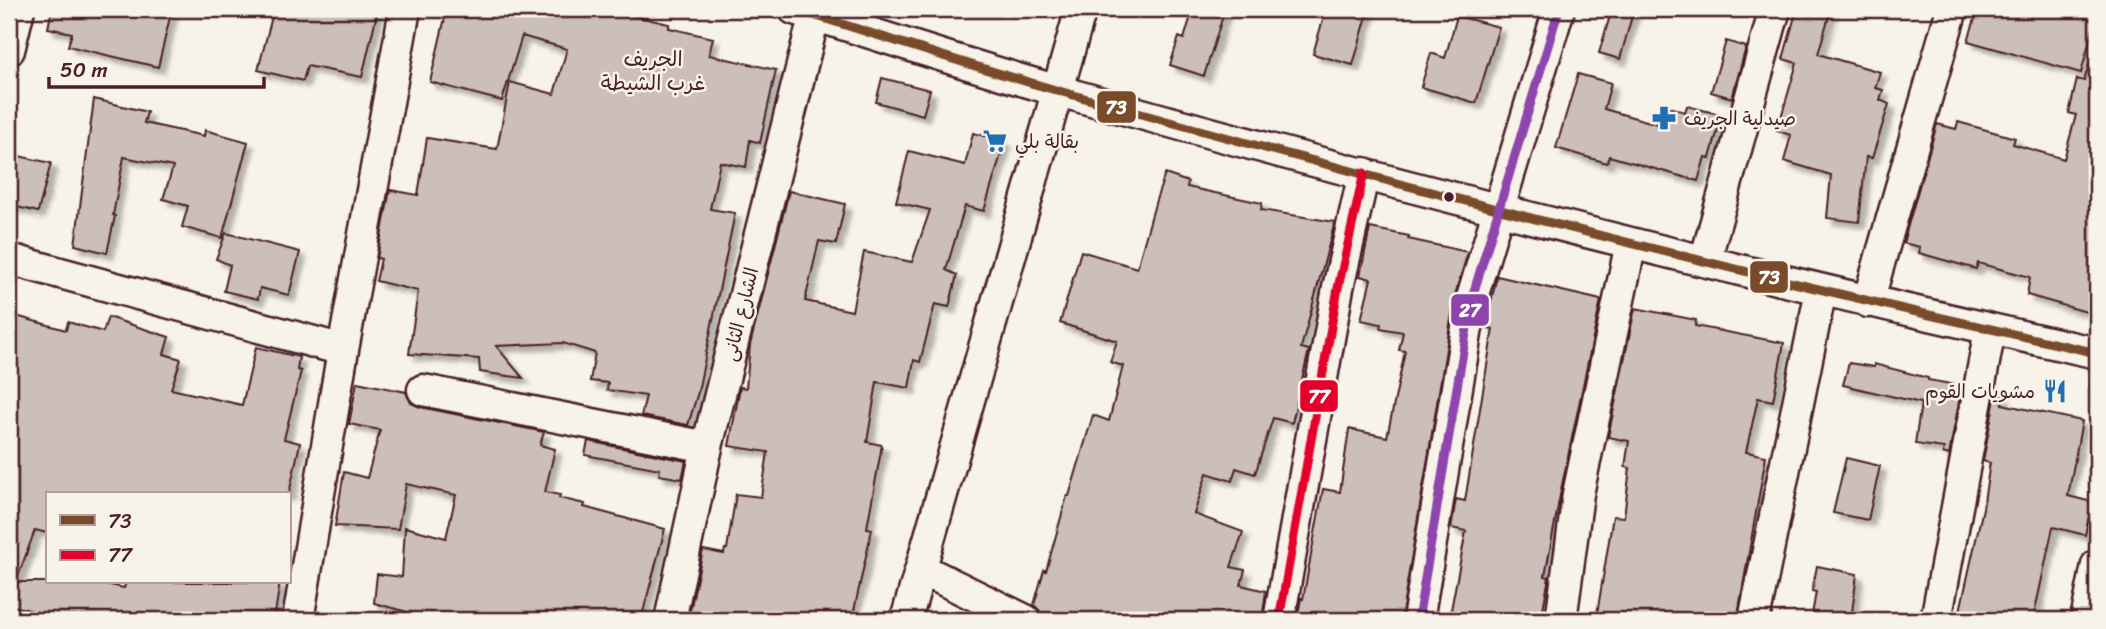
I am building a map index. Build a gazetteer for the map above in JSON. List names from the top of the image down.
{
  "streets": {
    "street": ["الشارع الثانى"]
  },
  "districts": ["الجريف غرب الشيطة"],
  "places": {
    "pharmacy": ["صيدلية الجريف"],
    "supermarket": ["بقالة بلي"],
    "restaurant": ["مشويات القوم"]
  },
  "lines": ["transit line 73", "transit line 27", "transit line 77"],
  "legend": ["73", "77"],
  "scale_bar": "50 m"
}
